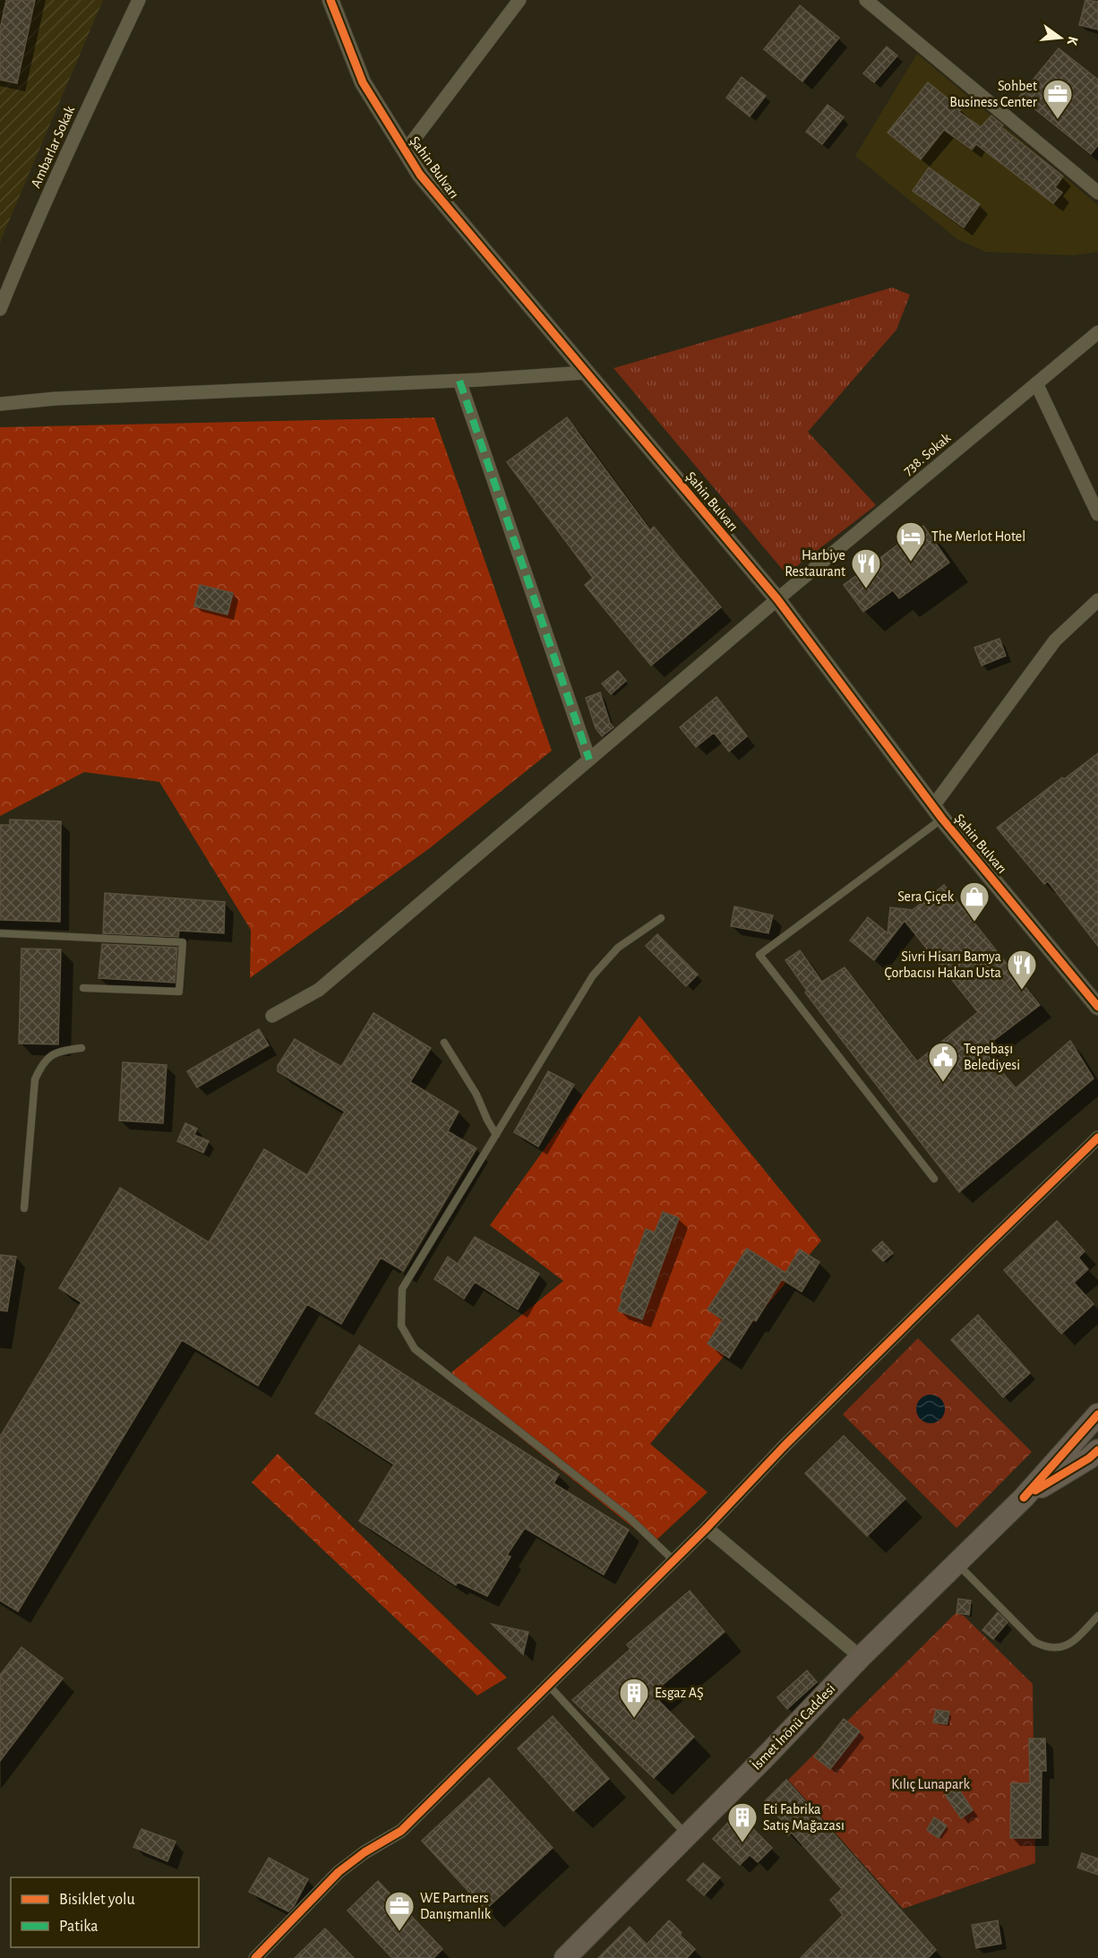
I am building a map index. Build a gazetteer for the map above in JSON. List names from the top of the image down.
{
  "streets": {
    "main road": ["İsmet İnönü Caddesi"],
    "street": ["Ambarlar Sokak", "Şahin Bulvarı", "738. Sokak"]
  },
  "crossings": [
    ["Şahin Bulvarı", "738. Sokak"]
  ],
  "parks": ["Kılıç Lunapark"],
  "places": {
    "office": ["Sohbet Business Center", "WE Partners Danışmanlık"],
    "hotel": ["The Merlot Hotel"],
    "restaurant": ["Harbiye Restaurant", "Sivri Hisarı Bamya Çorbacısı Hakan Usta"],
    "shop": ["Sera Çiçek"],
    "public building": ["Tepebaşı Belediyesi"],
    "building": ["Esgaz AŞ", "Eti Fabrika Satış Mağazası"]
  },
  "legend": ["Bisiklet yolu", "Patika"],
  "north": "right"
}
